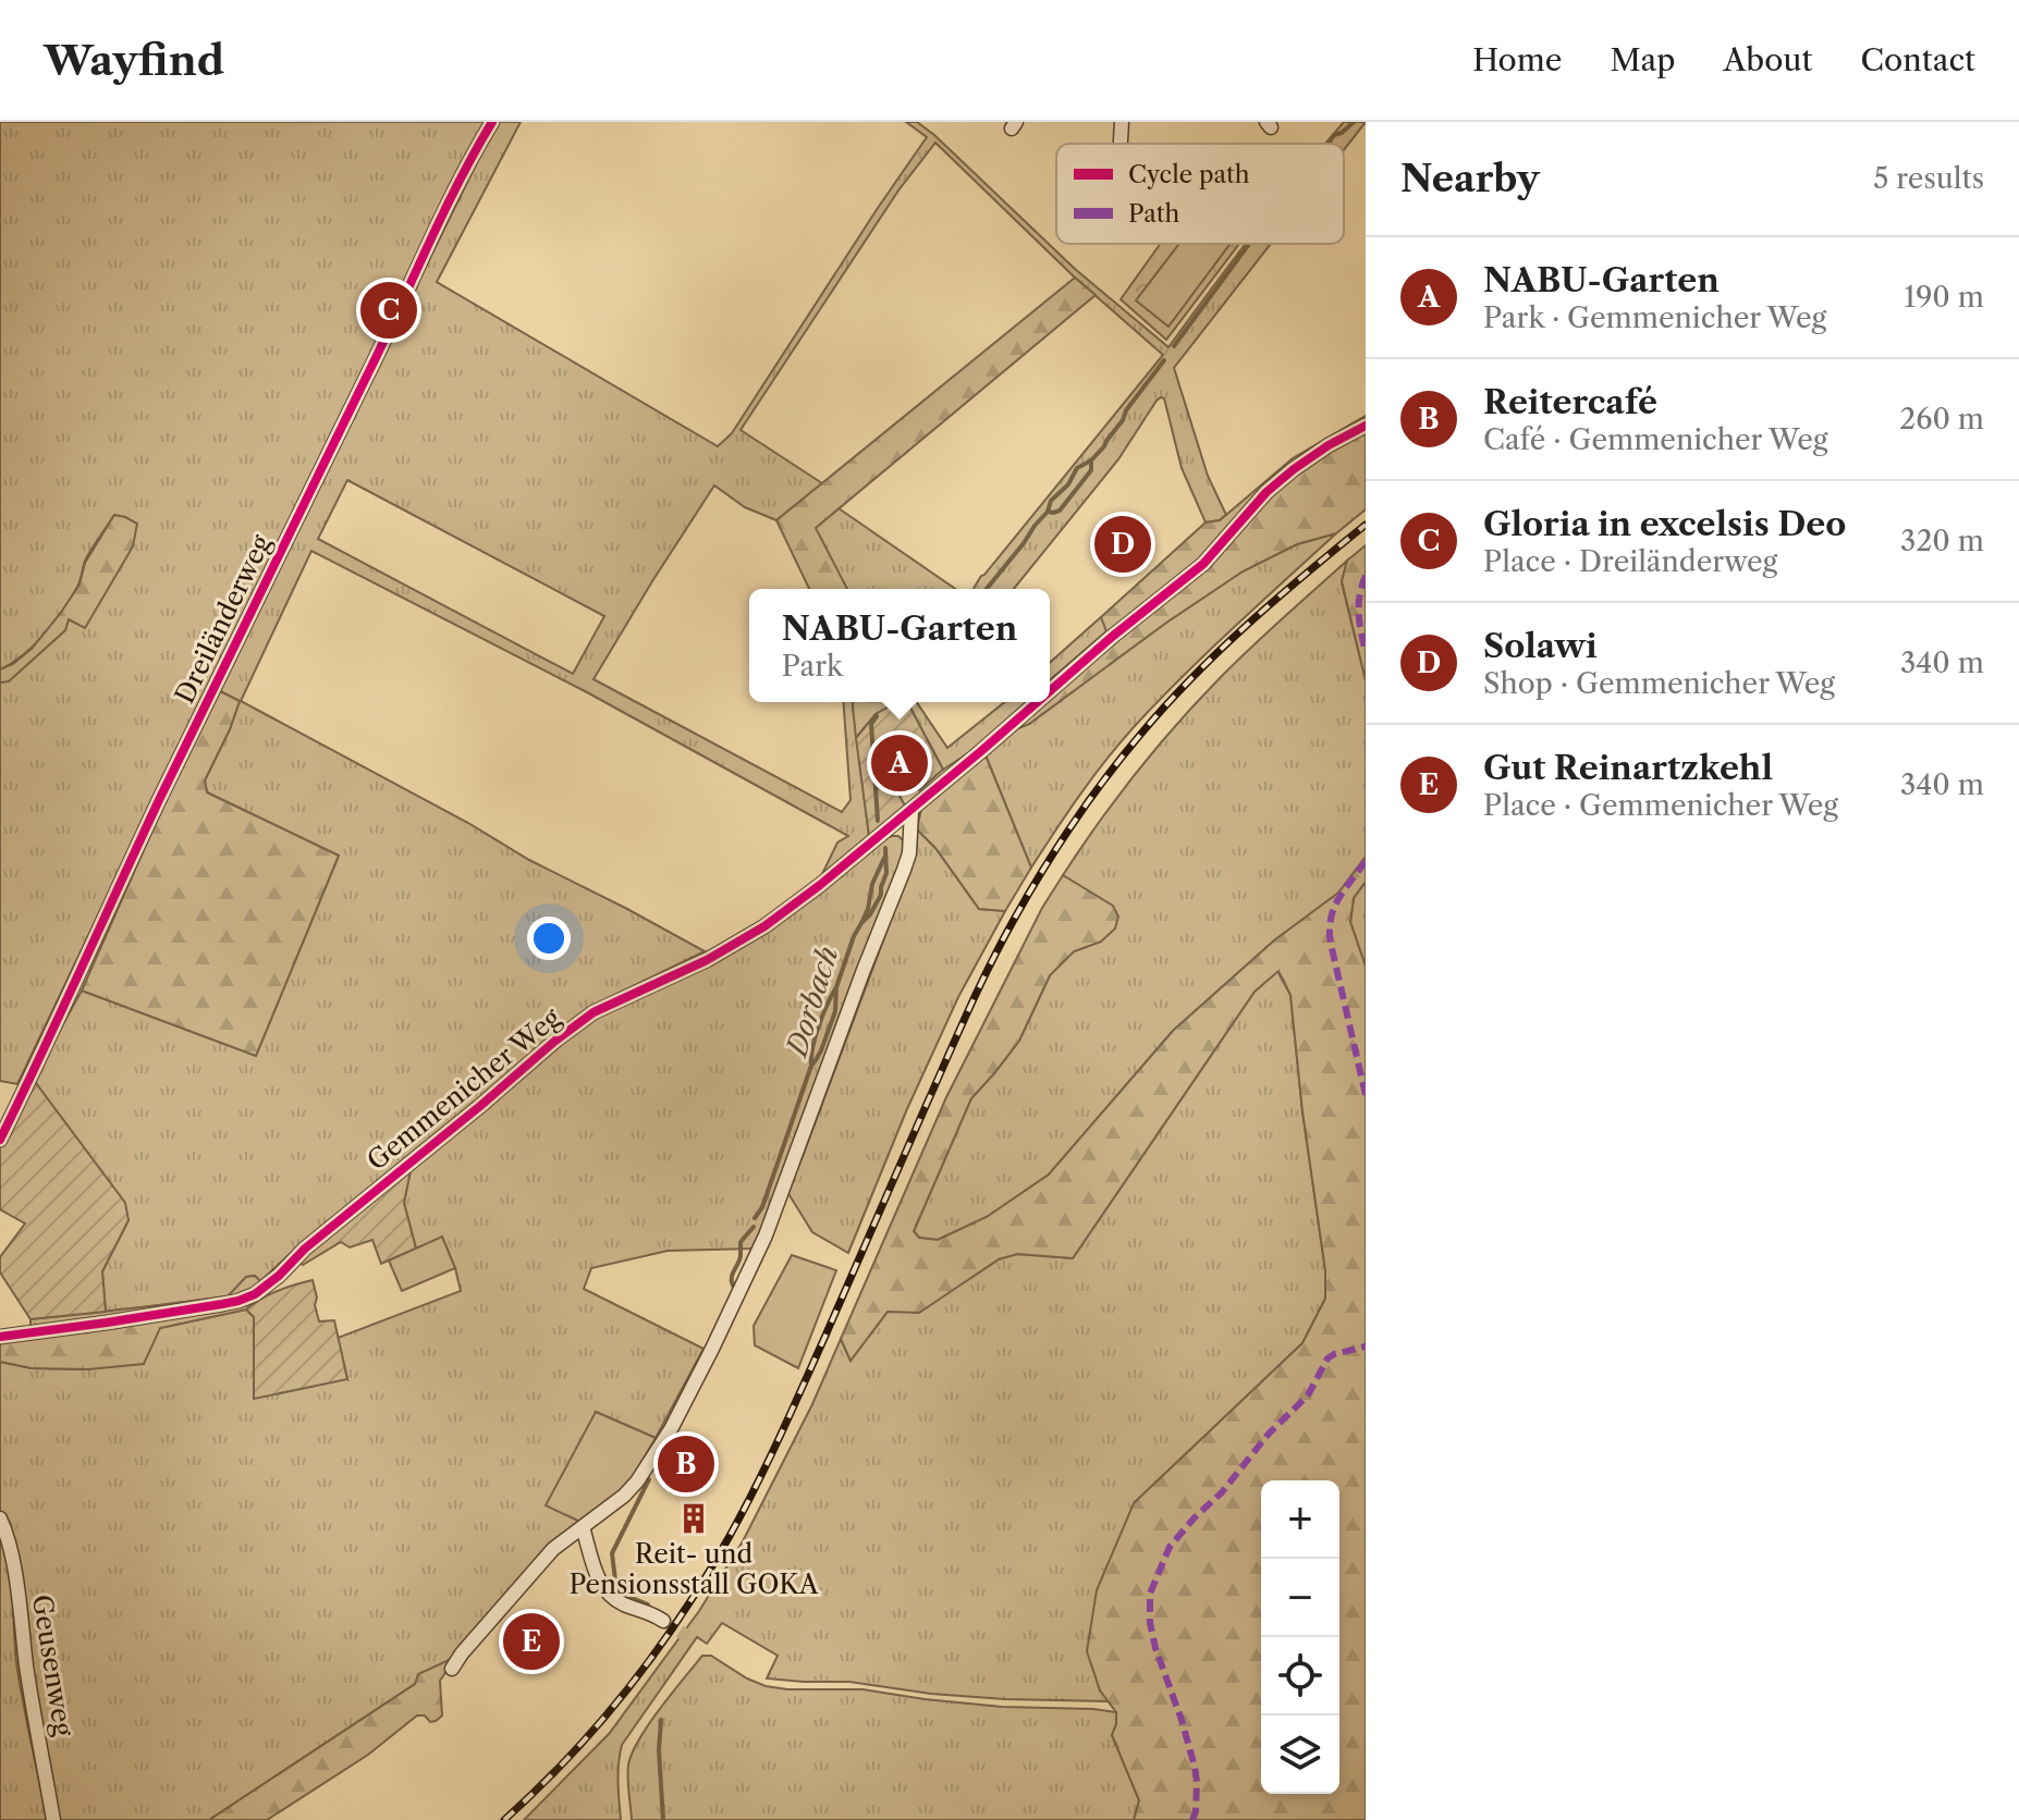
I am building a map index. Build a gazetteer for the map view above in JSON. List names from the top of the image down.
{
  "streets": {
    "street": ["Dreiländerweg", "Gemmenicher Weg", "Geusenweg"]
  },
  "water": ["Dorbach"],
  "places": {
    "building": ["Reit- und Pensionsstall GOKA"]
  },
  "legend": ["Cycle path", "Path"],
  "page": {
    "header": "Wayfind",
    "nav": [
      "Home",
      "Map",
      "About",
      "Contact"
    ],
    "heading": ["Nearby", "5 results"],
    "list": [
      {
        "mark": "A",
        "name": "NABU-Garten",
        "note": "Park · Gemmenicher Weg",
        "value": "190 m"
      },
      {
        "mark": "B",
        "name": "Reitercafé",
        "note": "Café · Gemmenicher Weg",
        "value": "260 m"
      },
      {
        "mark": "C",
        "name": "Gloria in excelsis Deo",
        "note": "Place · Dreiländerweg",
        "value": "320 m"
      },
      {
        "mark": "D",
        "name": "Solawi",
        "note": "Shop · Gemmenicher Weg",
        "value": "340 m"
      },
      {
        "mark": "E",
        "name": "Gut Reinartzkehl",
        "note": "Place · Gemmenicher Weg",
        "value": "340 m"
      }
    ],
    "pins": [
      "C",
      "D",
      "A",
      "B",
      "E"
    ],
    "popup": ["NABU-Garten", "Park"],
    "map_buttons": ["+", "−"]
  }
}
